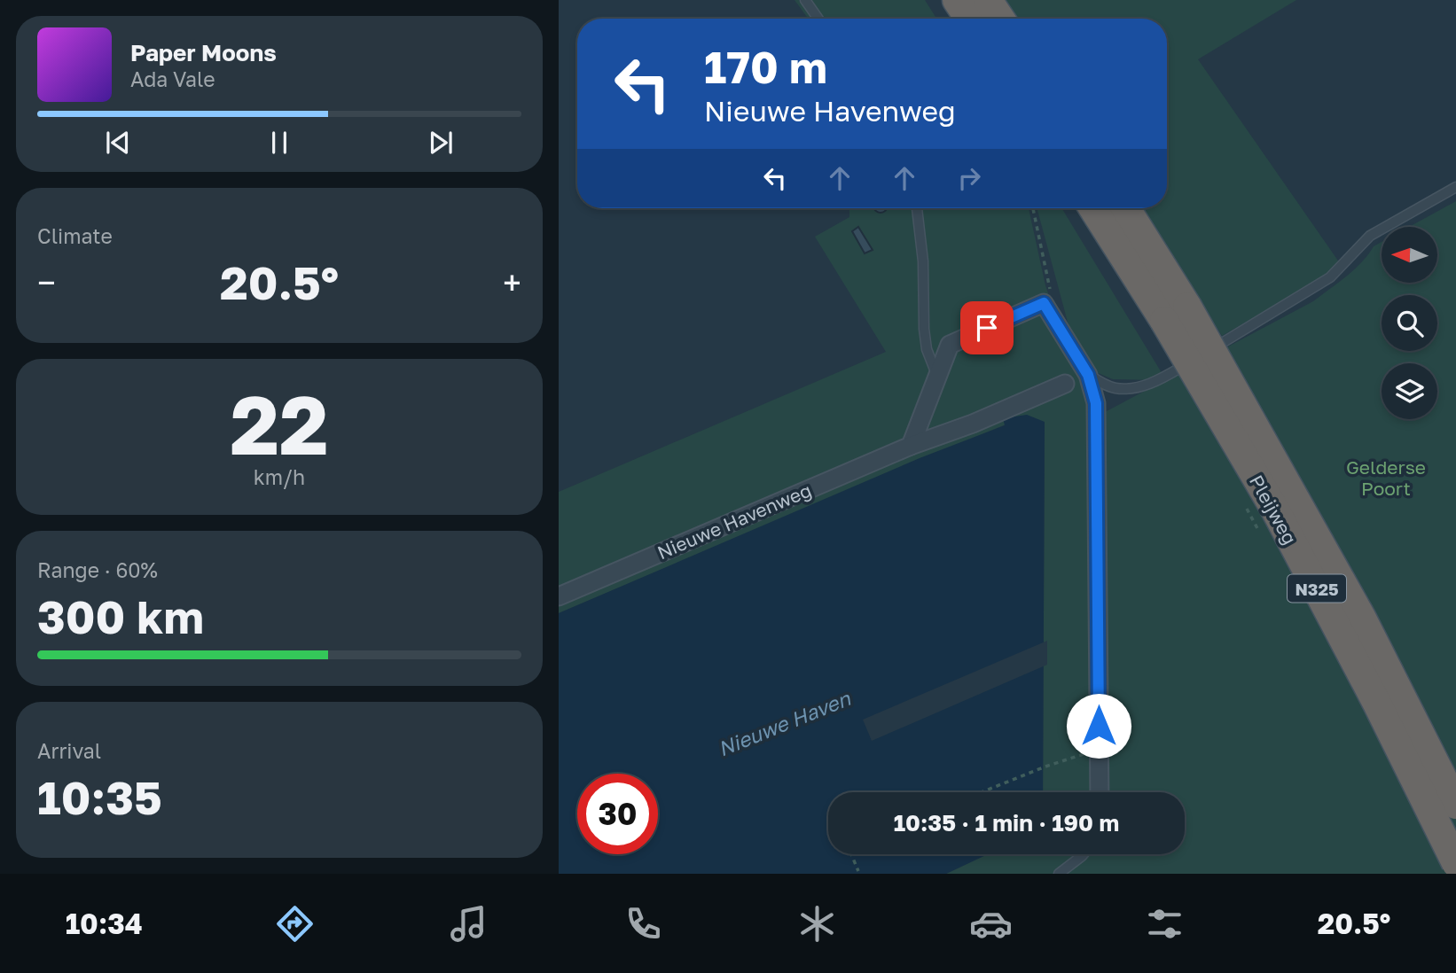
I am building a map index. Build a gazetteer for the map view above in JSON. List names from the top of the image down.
{
  "streets": {
    "highway": ["Pleijweg", "N325"],
    "street": ["Nieuwe Havenweg"]
  },
  "water": ["Nieuwe Haven"],
  "parks": ["Gelderse Poort"],
  "north": "left",
  "page": {
    "turn": ["170 m", "Nieuwe Havenweg"],
    "song": ["Paper Moons", "Ada Vale"],
    "tile": [
      "Climate",
      ["22", "km/h"],
      ["Range · 60%", "300 km"],
      ["Arrival", "10:35"]
    ],
    "heat": ["−", "20.5°", "+"],
    "limit": "30",
    "trip": "10:35 · 1 min · 190 m",
    "tabs": ["10:34", "20.5°"]
  }
}
